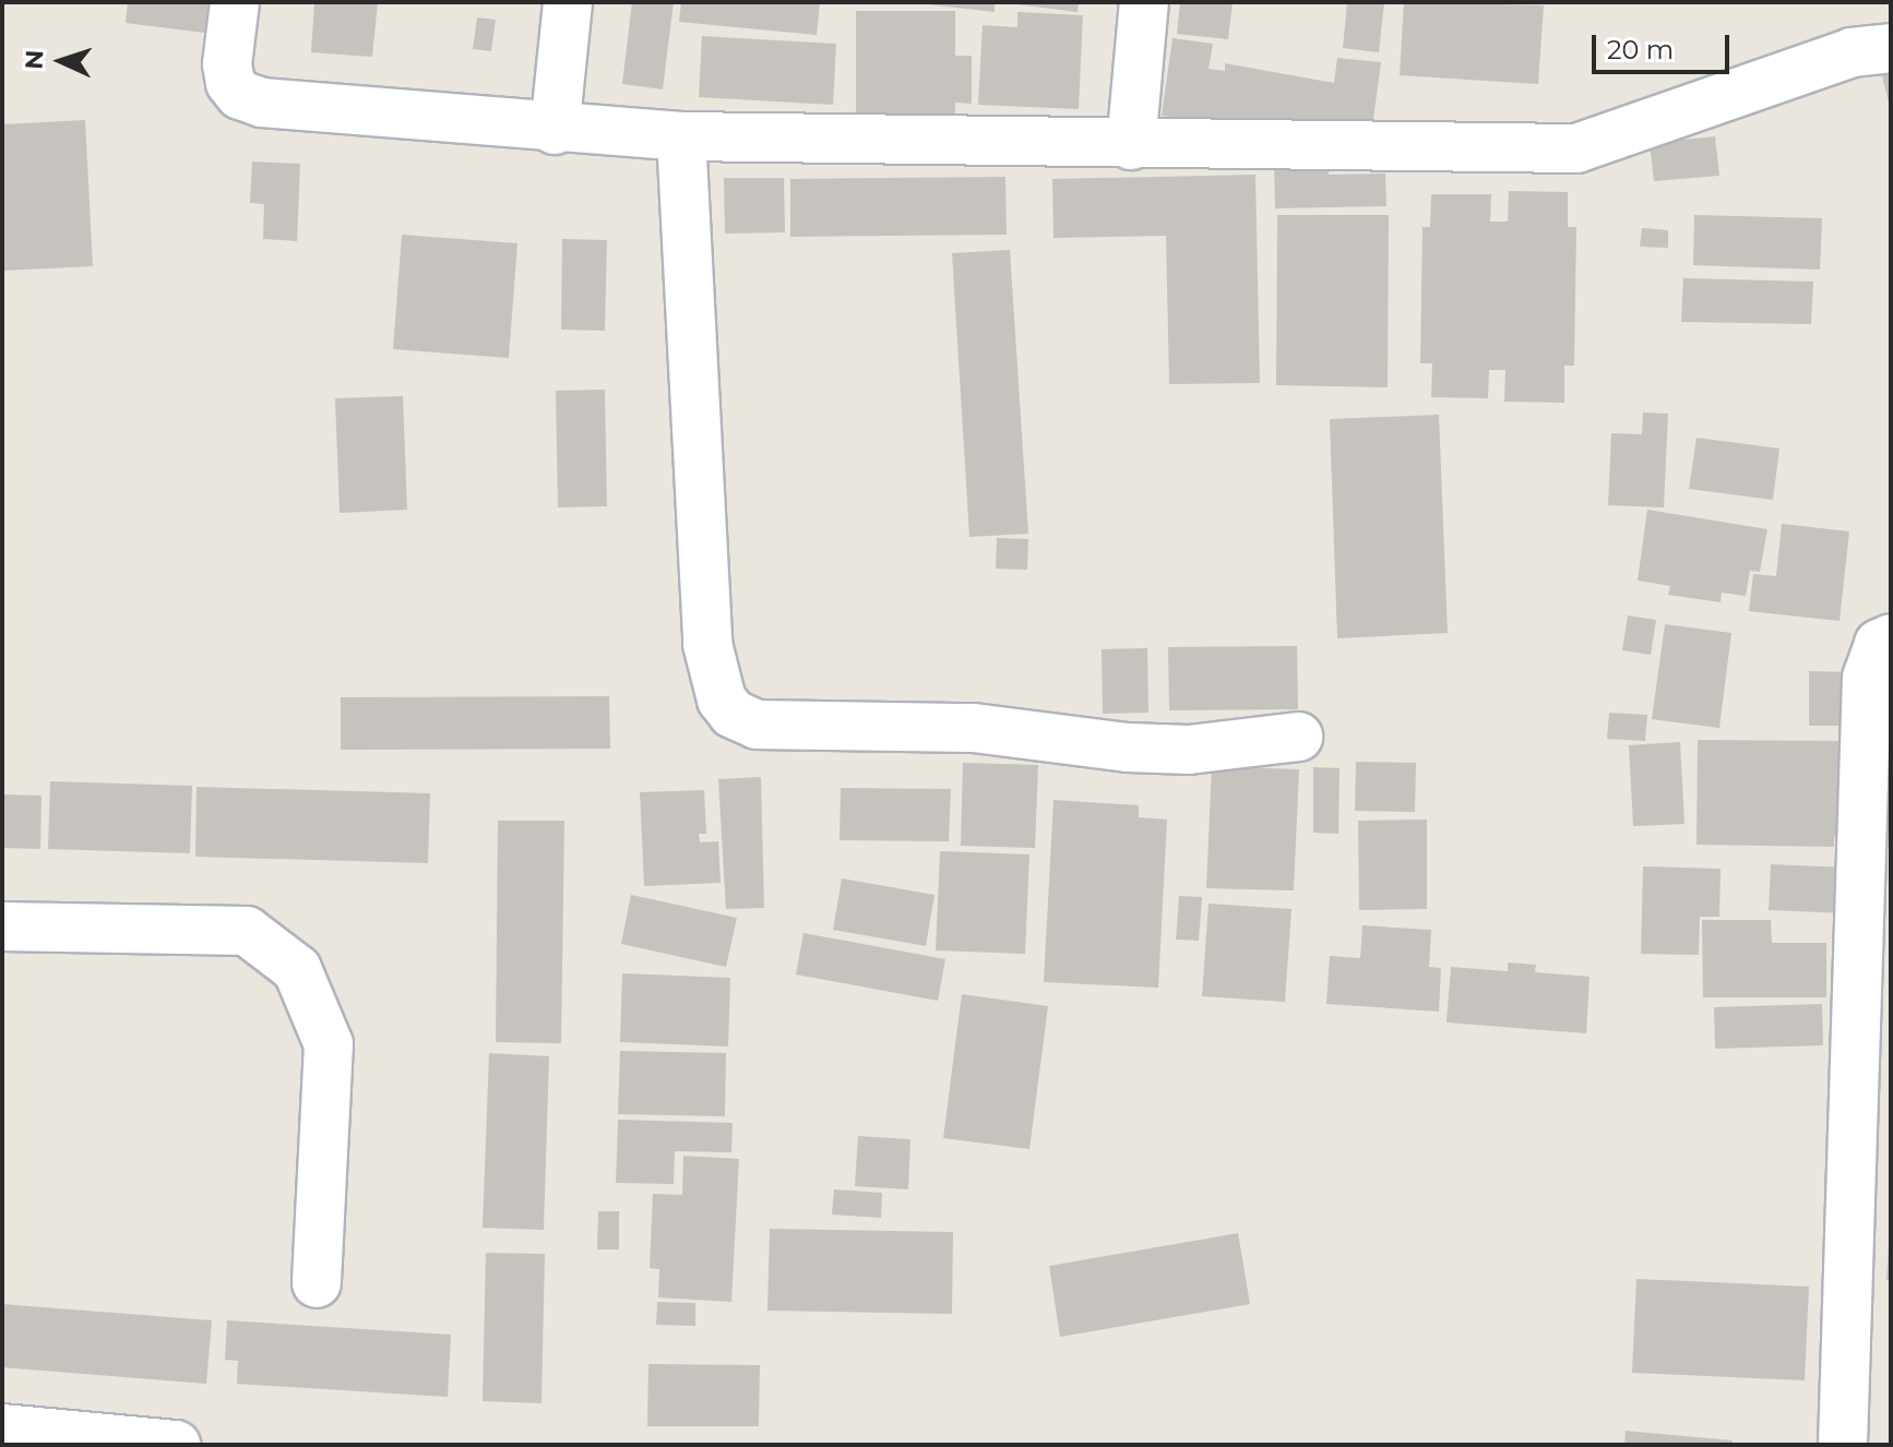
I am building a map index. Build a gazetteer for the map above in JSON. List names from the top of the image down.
{
  "scale_bar": "20 m",
  "north": "left"
}
